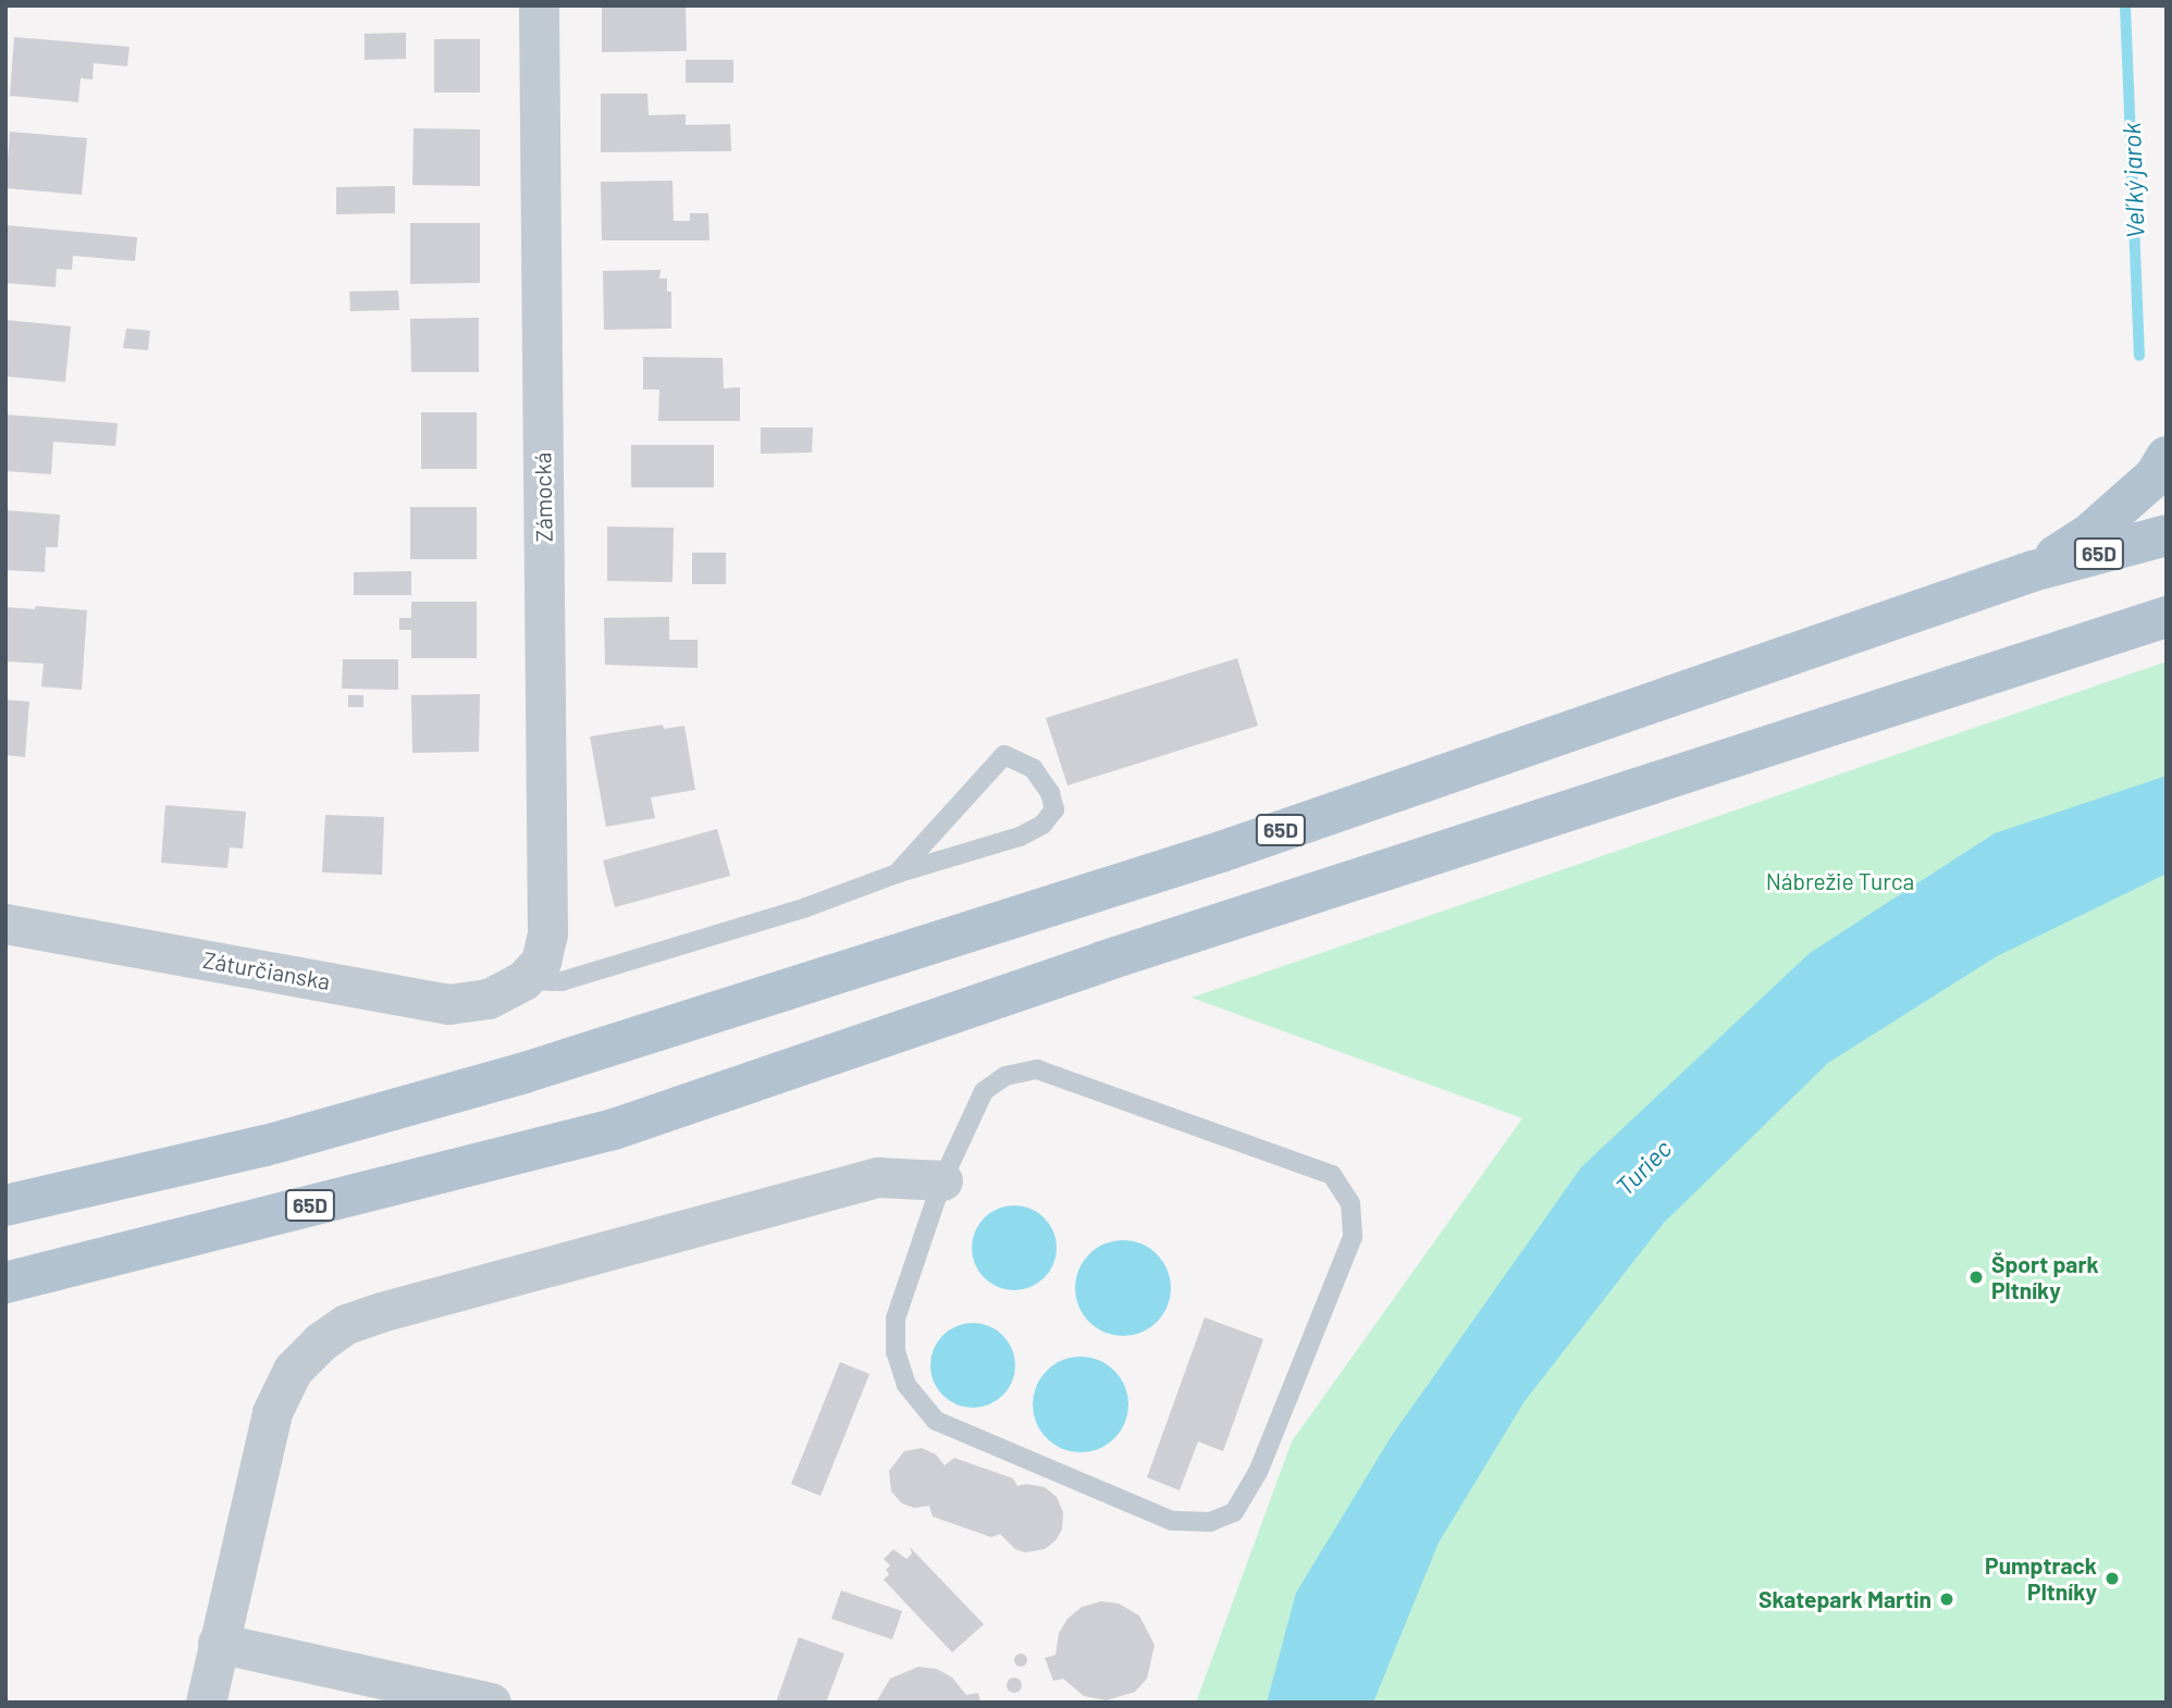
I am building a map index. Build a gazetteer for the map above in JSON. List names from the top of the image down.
{
  "streets": {
    "main road": ["65D"],
    "street": ["Zámocká", "Záturčianska"]
  },
  "crossings": [
    ["Zámocká", "Záturčianska"]
  ],
  "water": ["Veľký jarok", "Turiec"],
  "parks": ["Nábrežie Turca"],
  "places": ["Šport park Pltníky", "Pumptrack Pltníky", "Skatepark Martin"]
}
